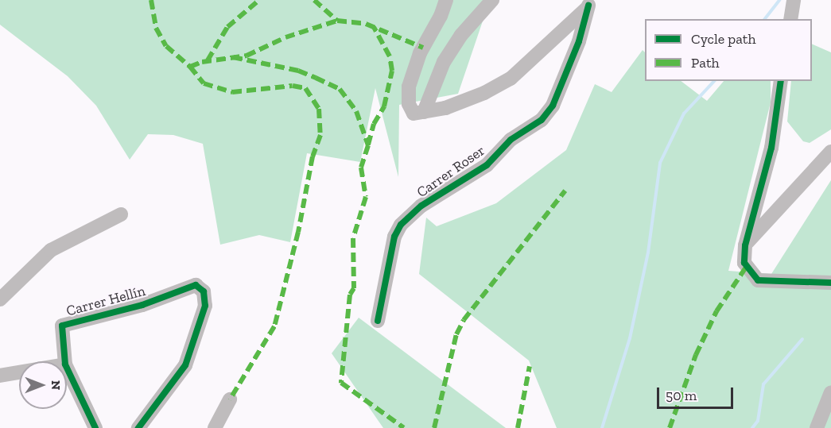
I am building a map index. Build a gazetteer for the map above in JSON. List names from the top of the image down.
{
  "streets": {
    "street": ["Carrer Roser", "Carrer Hellín"]
  },
  "legend": ["Cycle path", "Path"],
  "scale_bar": "50 m",
  "north": "right"
}
